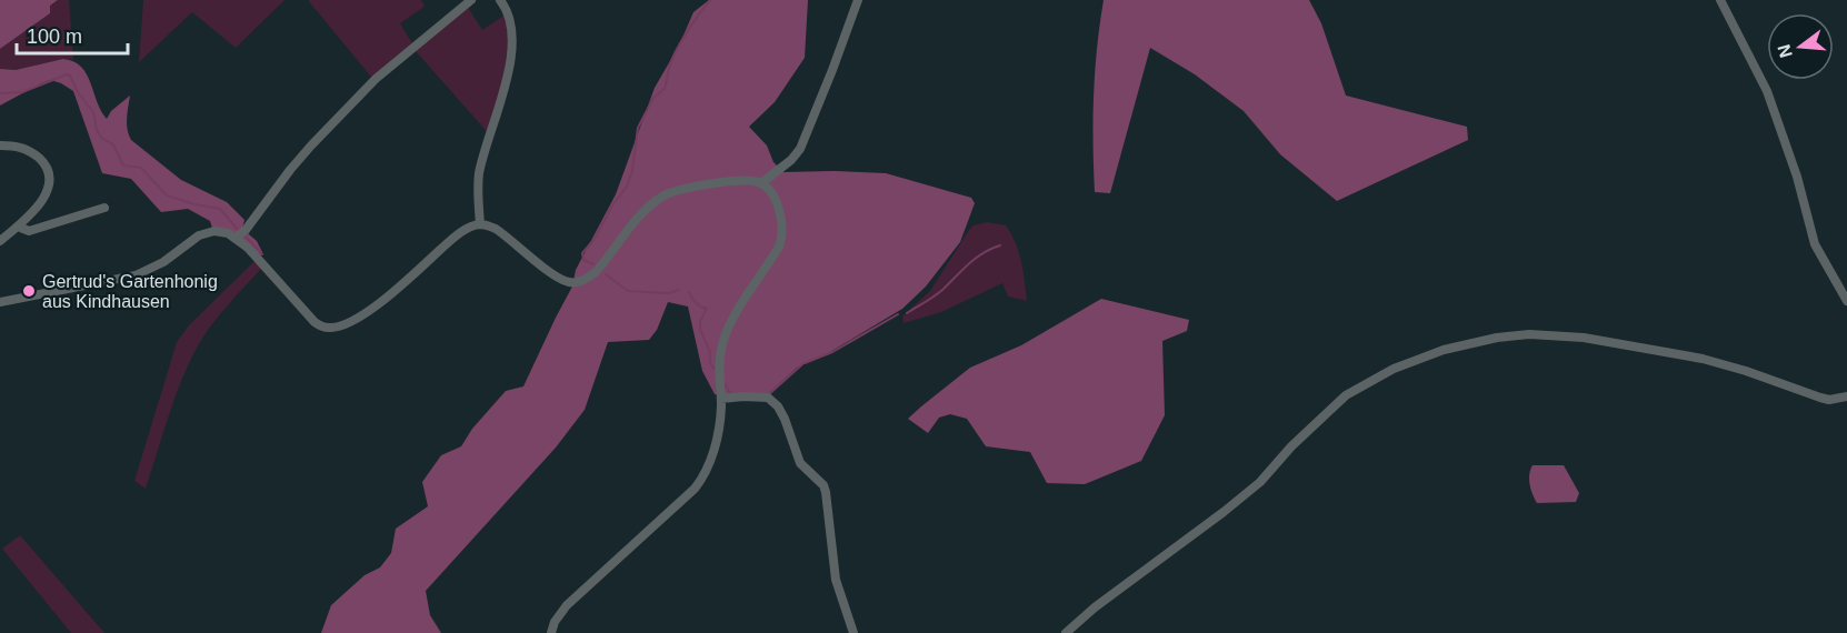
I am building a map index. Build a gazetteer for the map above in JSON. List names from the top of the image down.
{
  "places": ["Gertrud's Gartenhonig aus Kindhausen"],
  "scale_bar": "100 m",
  "north": "left"
}
